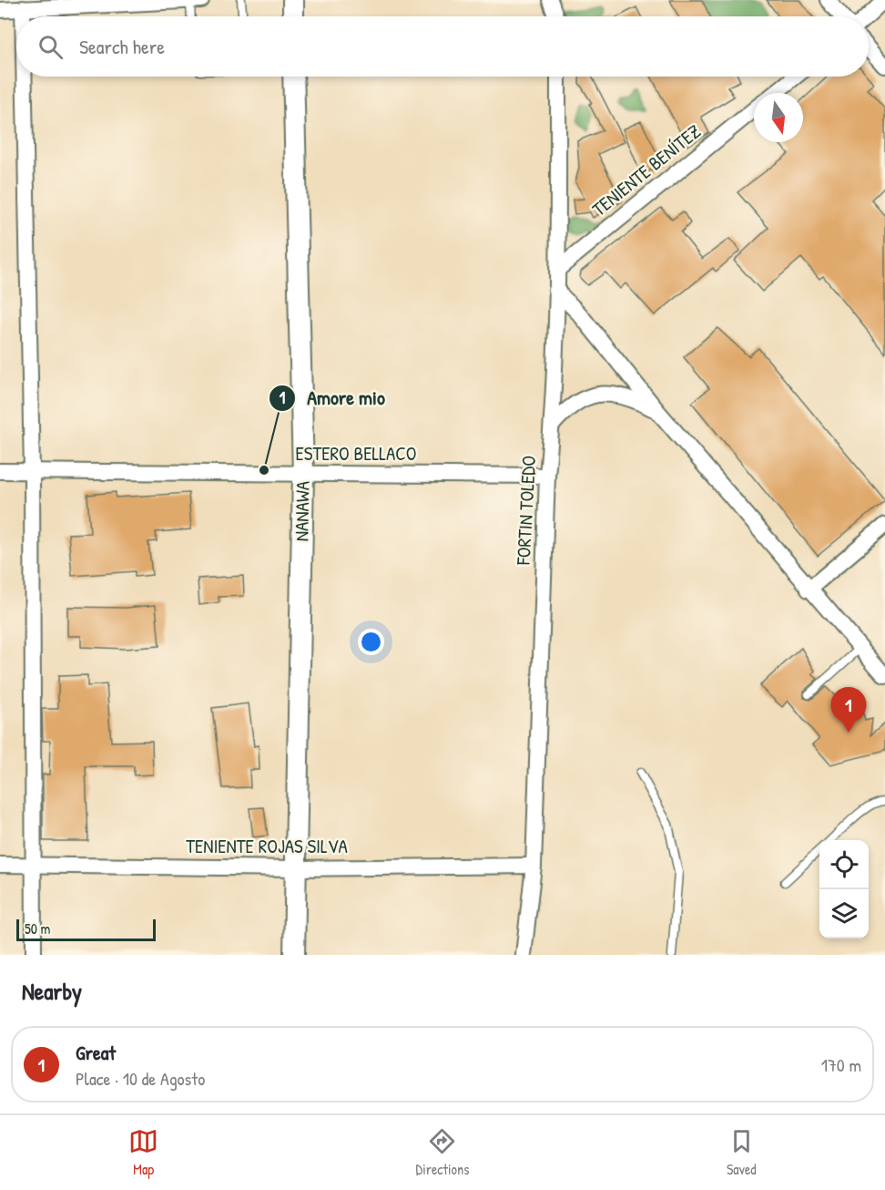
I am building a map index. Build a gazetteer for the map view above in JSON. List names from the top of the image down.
{
  "streets": {
    "street": [
      "TENIENTE BENÍTEZ",
      "ESTERO BELLACO",
      "FORTIN TOLEDO",
      "NANAWA",
      "TENIENTE ROJAS SILVA"
    ]
  },
  "crossings": [
    ["TENIENTE BENÍTEZ", "FORTIN TOLEDO"],
    ["ESTERO BELLACO", "FORTIN TOLEDO"],
    ["ESTERO BELLACO", "NANAWA"],
    ["FORTIN TOLEDO", "TENIENTE ROJAS SILVA"],
    ["NANAWA", "TENIENTE ROJAS SILVA"]
  ],
  "places": ["Amore mio"],
  "scale_bar": "50 m",
  "north": "bottom",
  "page": {
    "search": "Search here",
    "pins": "1",
    "scale": "50 m",
    "heading": "Nearby",
    "list": [
      {
        "mark": "1",
        "name": "Great",
        "note": "Place · 10 de Agosto",
        "value": "170 m"
      }
    ],
    "nav": ["Map", "Directions", "Saved"]
  }
}
